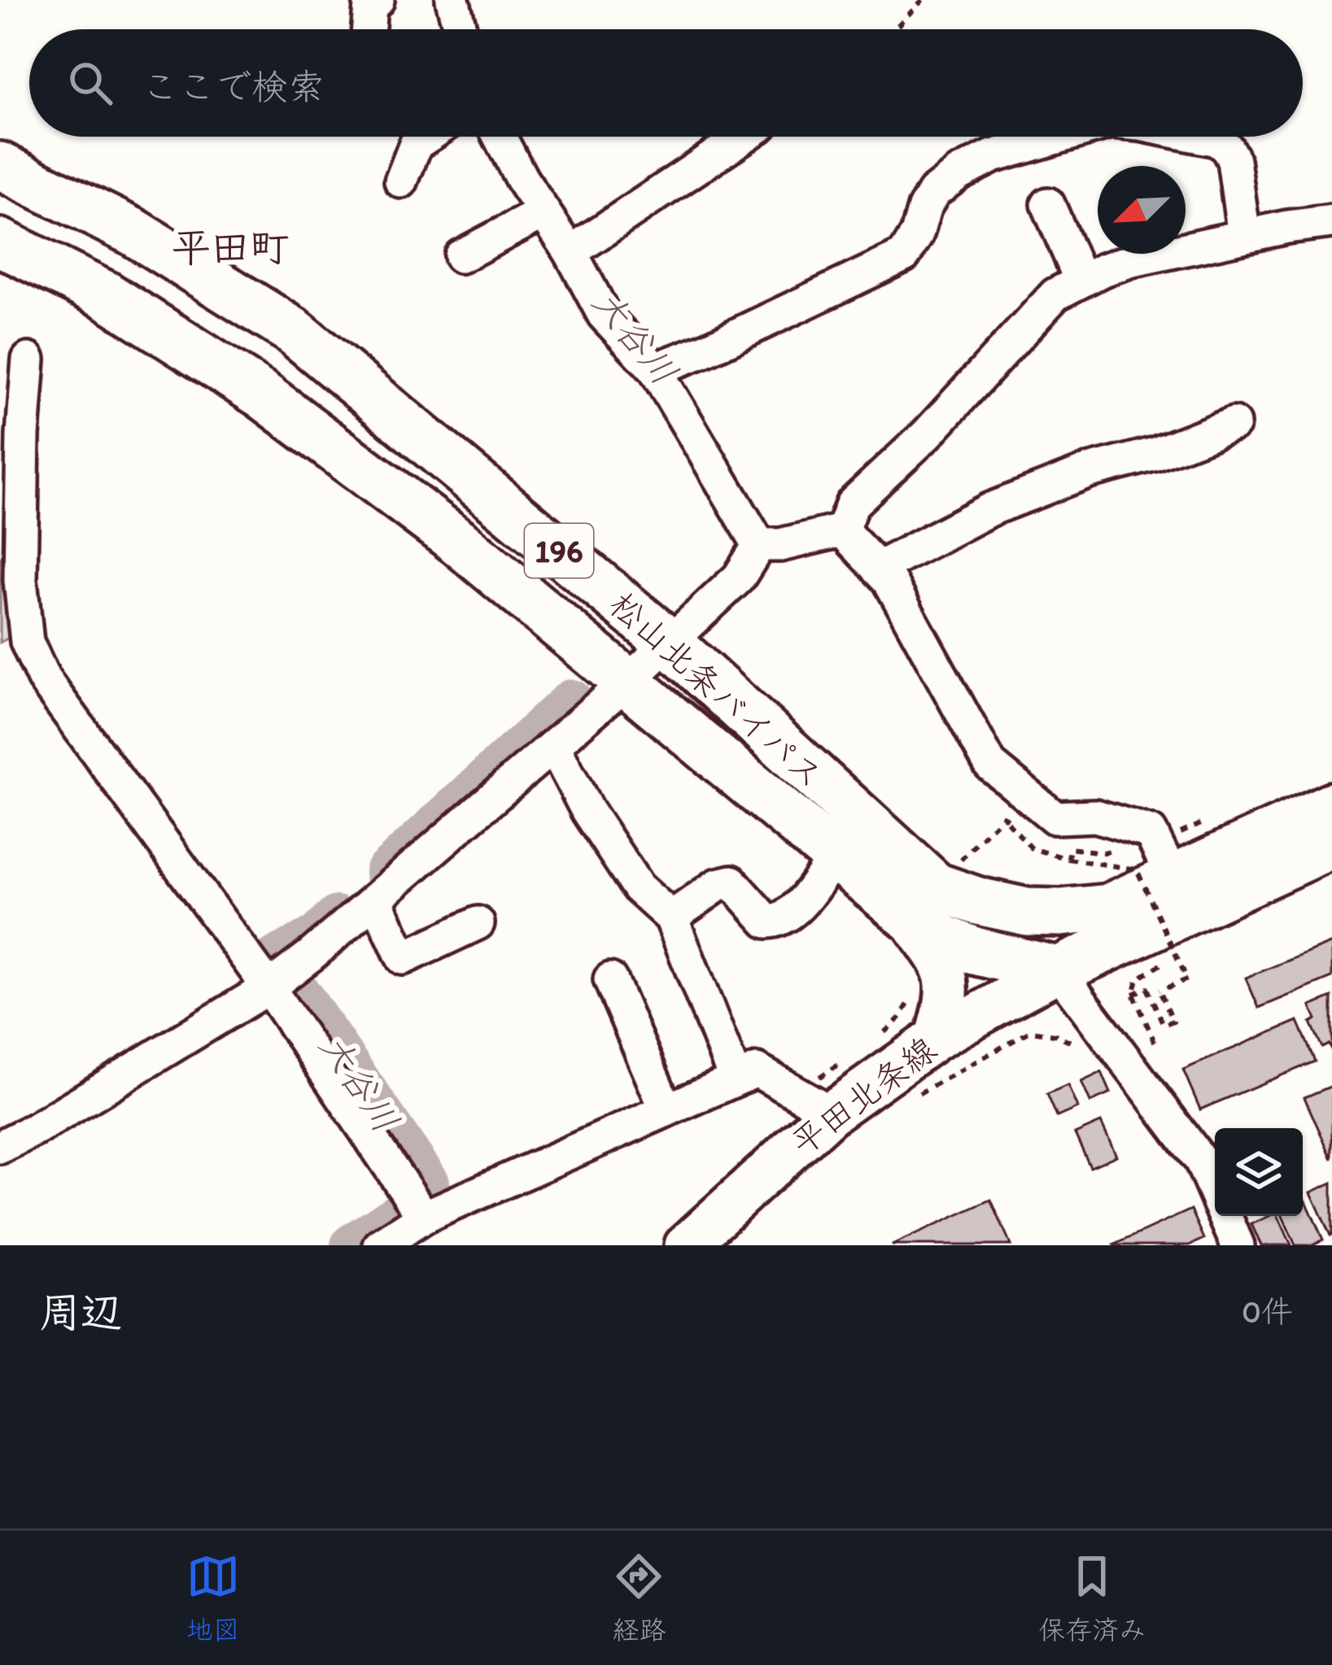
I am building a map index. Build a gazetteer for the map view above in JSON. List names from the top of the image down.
{
  "streets": {
    "highway": ["196", "松山北条バイパス"],
    "main road": ["平田北条線"]
  },
  "crossings": [
    ["196", "松山北条バイパス"],
    ["196", "平田北条線"],
    ["松山北条バイパス", "平田北条線"]
  ],
  "districts": ["平田町"],
  "water": ["大谷川"],
  "north": "bottom left",
  "page": {
    "search": "ここで検索",
    "heading": ["周辺", "0件"],
    "nav": ["地図", "経路", "保存済み"]
  }
}
